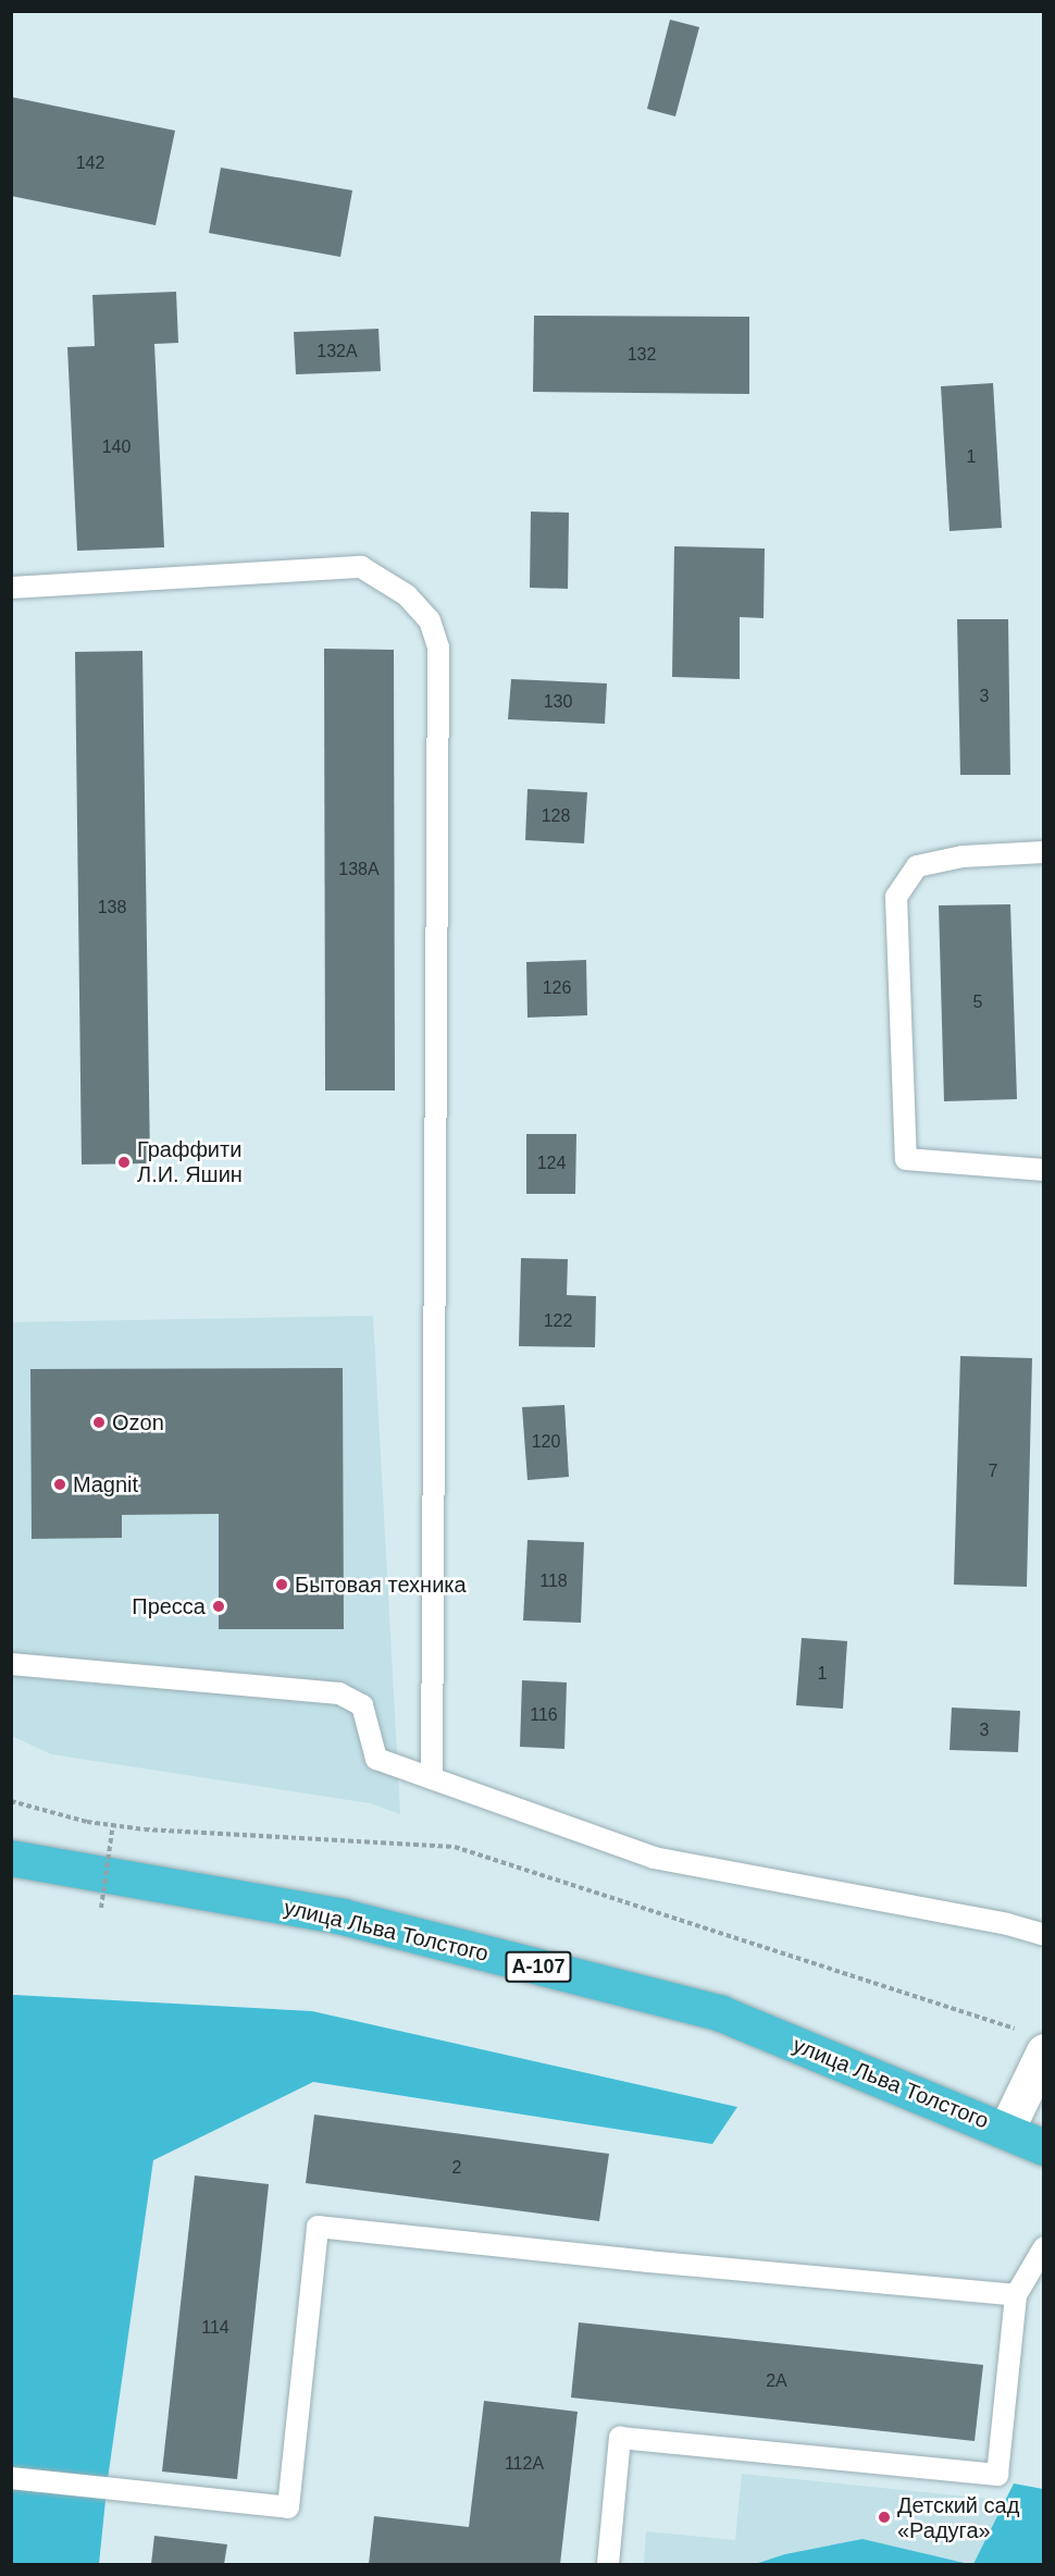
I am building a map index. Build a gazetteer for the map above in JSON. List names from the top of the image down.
{
  "streets": {
    "highway": ["улица Льва Толстого", "А-107"]
  },
  "places": [
    "Граффити Л.И. Яшин",
    "Ozon",
    "Magnit",
    "Бытовая техника",
    "Пресса",
    "Детский сад «Радуга»"
  ],
  "house_numbers": [
    "142",
    "132А",
    "132",
    "140",
    "1",
    "3",
    "130",
    "128",
    "138А",
    "138",
    "126",
    "5",
    "124",
    "122",
    "120",
    "7",
    "118",
    "1",
    "116",
    "3",
    "2",
    "114",
    "2А",
    "112А"
  ]
}
